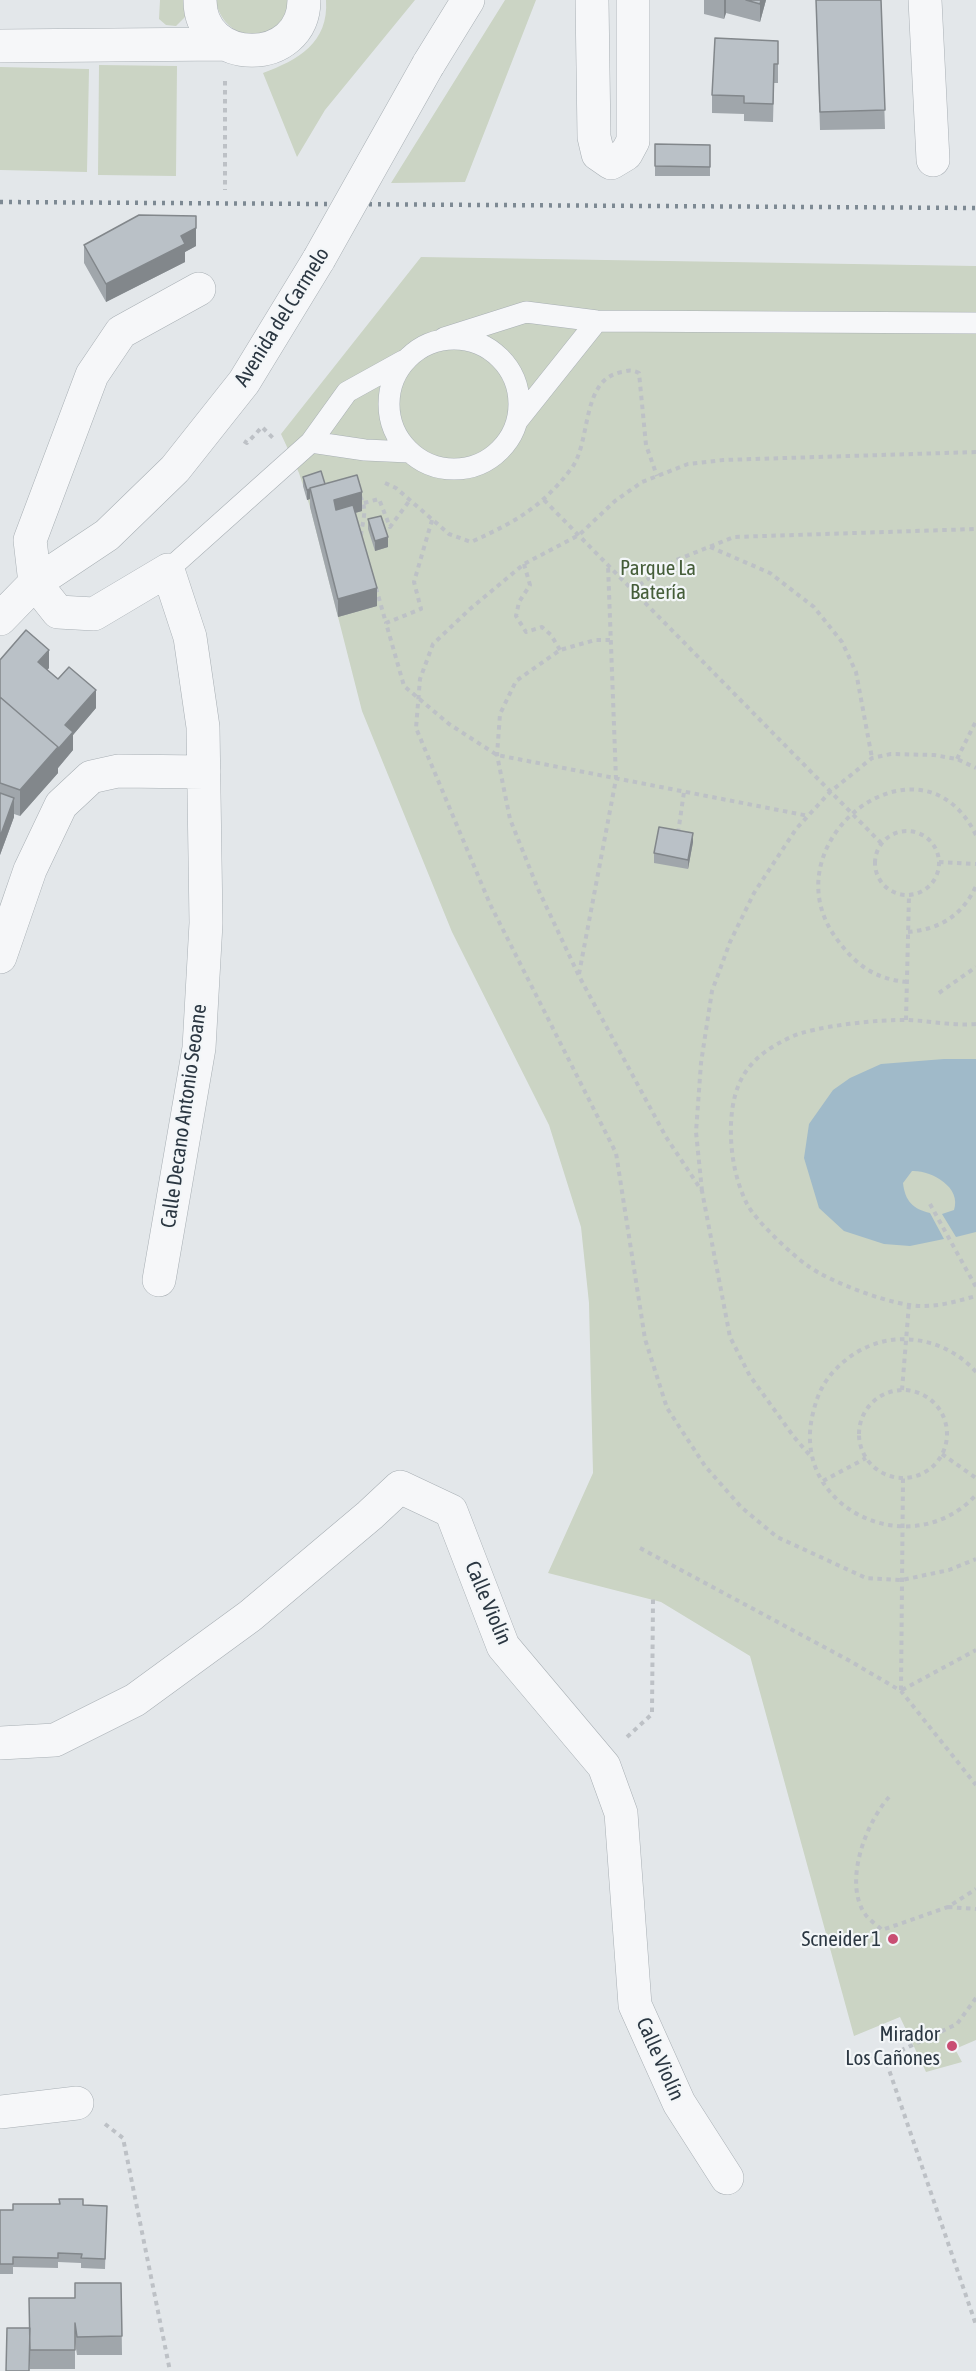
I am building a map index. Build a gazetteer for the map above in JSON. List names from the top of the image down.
{
  "streets": {
    "street": ["Avenida del Carmelo", "Calle Decano Antonio Seoane", "Calle Violín"]
  },
  "parks": ["Parque La Batería"],
  "places": ["Scneider 1", "Mirador Los Cañones"]
}
